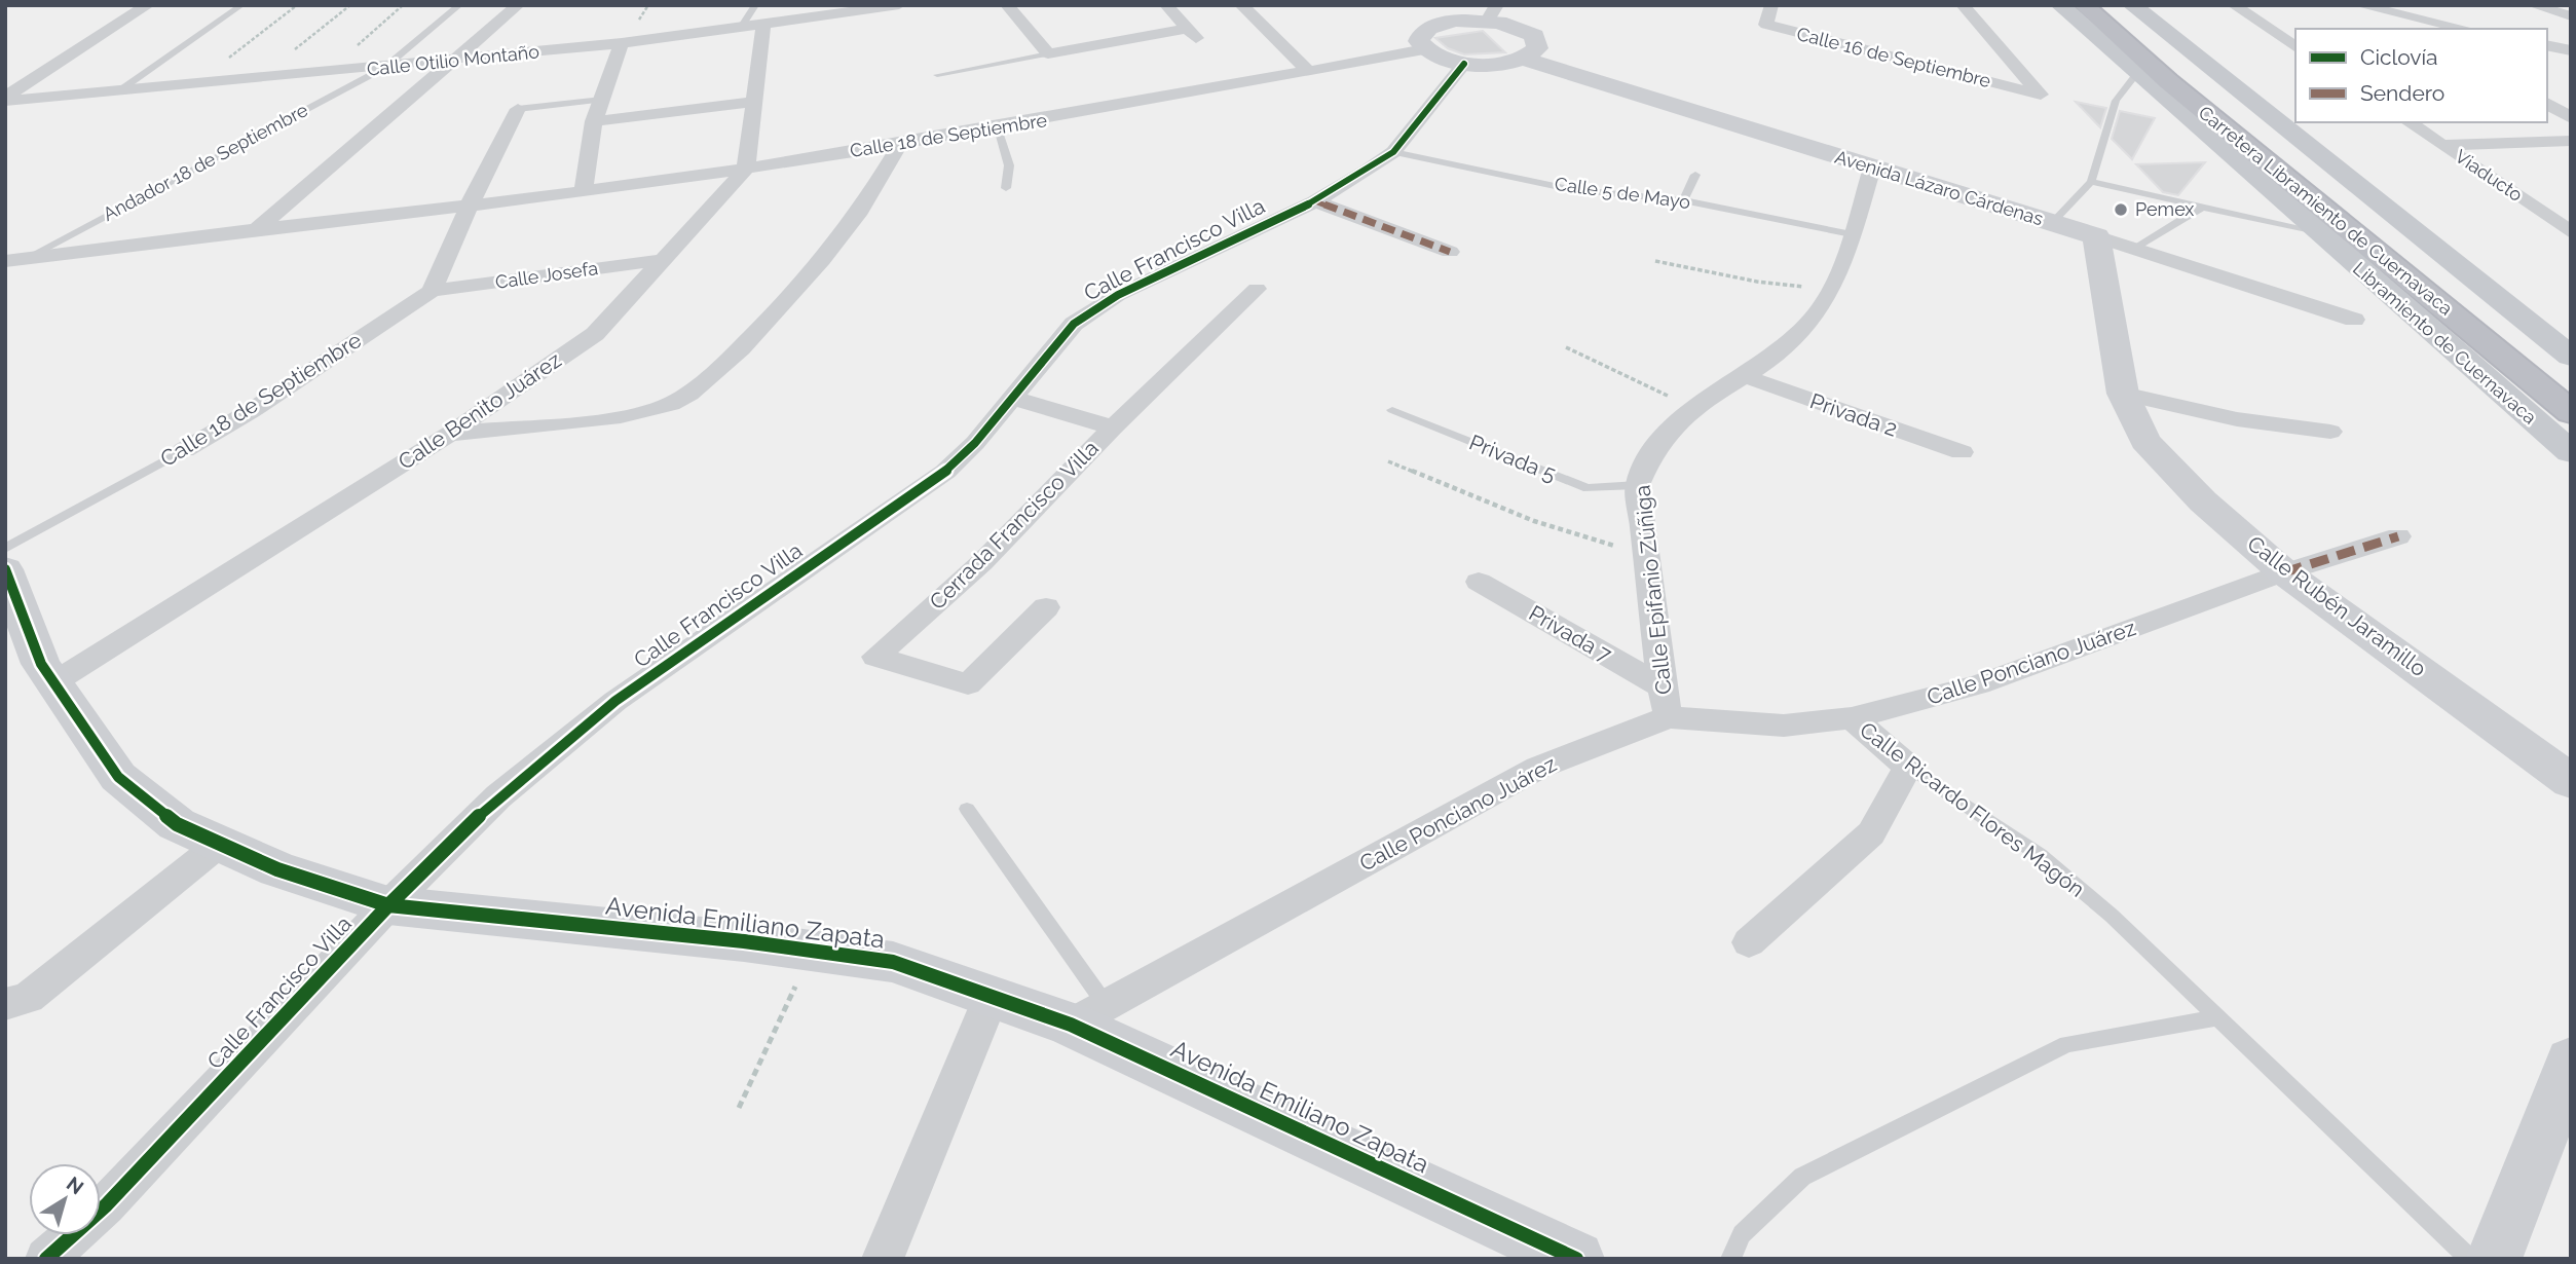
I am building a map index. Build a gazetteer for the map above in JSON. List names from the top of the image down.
{
  "streets": {
    "highway": ["Carretera Libramiento de Cuernavaca"],
    "main road": ["Libramiento de Cuernavaca"],
    "street": [
      "Calle 16 de Septiembre",
      "Calle Otilio Montaño",
      "Calle 18 de Septiembre",
      "Viaducto",
      "Avenida Lázaro Cárdenas",
      "Calle Francisco Villa",
      "Calle Josefa",
      "Calle Benito Juárez",
      "Privada 2",
      "Cerrada Francisco Villa",
      "Calle Epifanio Zúñiga",
      "Calle Rubén Jaramillo",
      "Privada 7",
      "Calle Ponciano Juárez",
      "Calle Ricardo Flores Magón",
      "Avenida Emiliano Zapata"
    ],
    "lane": ["Andador 18 de Septiembre", "Calle 5 de Mayo", "Privada 5"]
  },
  "crossings": [
    ["Calle Otilio Montaño", "Andador 18 de Septiembre"],
    ["Calle 18 de Septiembre", "Andador 18 de Septiembre"],
    ["Calle 18 de Septiembre", "Calle Josefa"],
    ["Calle 18 de Septiembre", "Calle Benito Juárez"],
    ["Avenida Lázaro Cárdenas", "Calle Epifanio Zúñiga"],
    ["Avenida Lázaro Cárdenas", "Calle Rubén Jaramillo"],
    ["Calle 5 de Mayo", "Calle Francisco Villa"],
    ["Calle 5 de Mayo", "Calle Epifanio Zúñiga"],
    ["Calle Francisco Villa", "Cerrada Francisco Villa"],
    ["Calle Francisco Villa", "Avenida Emiliano Zapata"],
    ["Calle Josefa", "Calle Benito Juárez"],
    ["Calle Benito Juárez", "Avenida Emiliano Zapata"],
    ["Privada 2", "Calle Epifanio Zúñiga"],
    ["Privada 5", "Calle Epifanio Zúñiga"],
    ["Calle Epifanio Zúñiga", "Privada 7"],
    ["Calle Epifanio Zúñiga", "Calle Ponciano Juárez"],
    ["Calle Rubén Jaramillo", "Calle Ponciano Juárez"],
    ["Privada 7", "Calle Ponciano Juárez"],
    ["Calle Ponciano Juárez", "Calle Ricardo Flores Magón"],
    ["Calle Ponciano Juárez", "Avenida Emiliano Zapata"]
  ],
  "places": ["Pemex"],
  "legend": ["Ciclovía", "Sendero"],
  "north": "top right"
}
